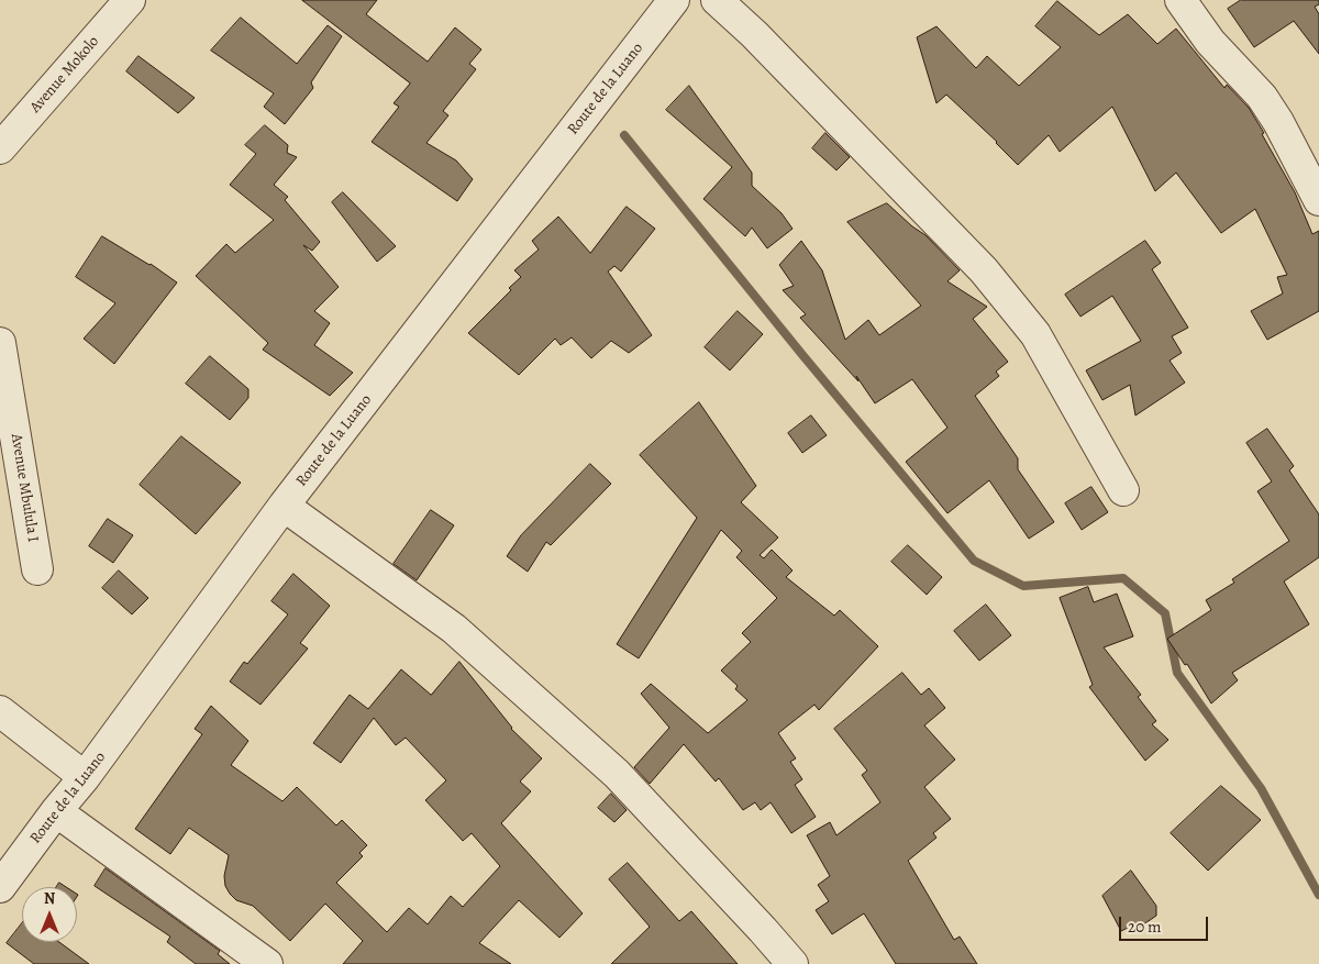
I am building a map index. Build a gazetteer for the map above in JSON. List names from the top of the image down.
{
  "streets": {
    "street": ["Avenue Mokolo", "Route de la Luano", "Avenue Mbulula I"]
  },
  "scale_bar": "20 m",
  "north": "top"
}
